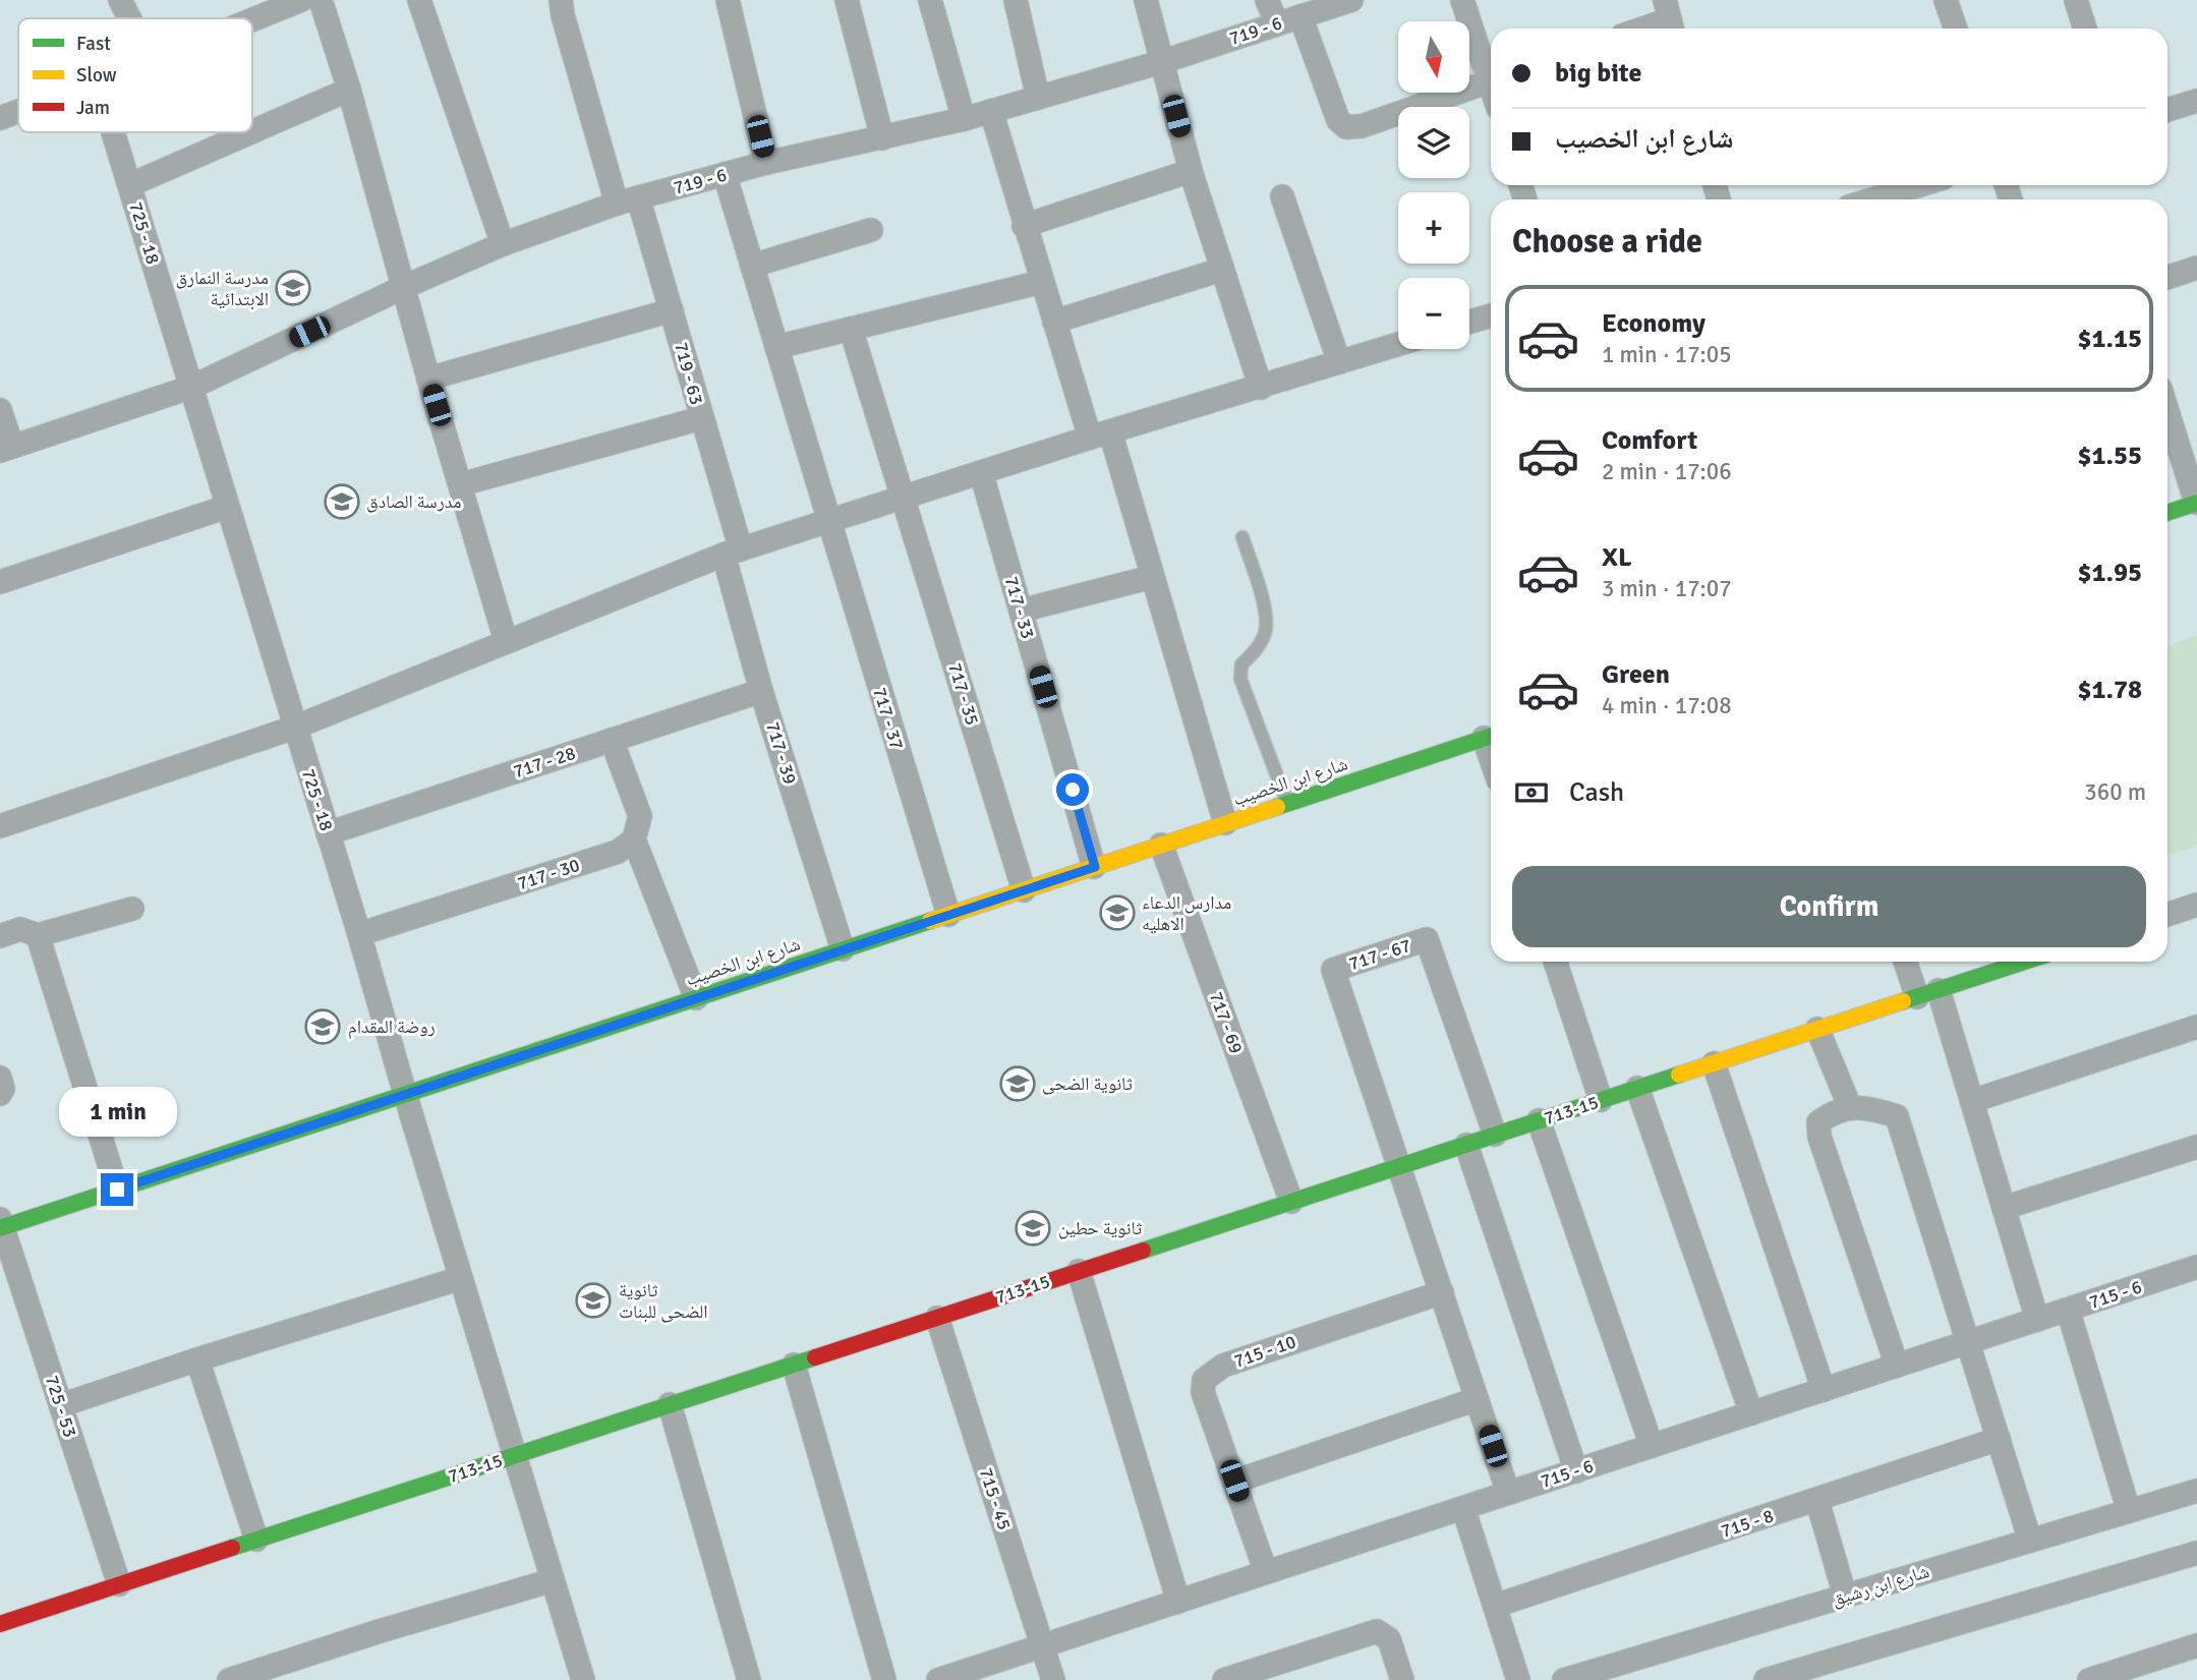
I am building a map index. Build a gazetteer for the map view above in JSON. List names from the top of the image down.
{
  "streets": {
    "street": [
      "719 - 6",
      "725 - 18",
      "719 - 63",
      "717 - 33",
      "717 - 35",
      "717 - 37",
      "717 - 39",
      "717 - 28",
      "شارع ابن الخصيب",
      "717 - 30",
      "717 - 67",
      "717 - 69",
      "713-15",
      "715 - 6",
      "715 - 10",
      "725 - 53",
      "715 - 45",
      "715 - 8",
      "شارع ابن رشيق"
    ]
  },
  "crossings": [
    ["719 - 6", "725 - 18"],
    ["719 - 6", "719 - 63"],
    ["719 - 6", "717 - 37"],
    ["725 - 18", "717 - 28"],
    ["725 - 18", "شارع ابن الخصيب"],
    ["725 - 18", "717 - 30"],
    ["725 - 18", "713-15"],
    ["719 - 63", "717 - 39"],
    ["717 - 33", "شارع ابن الخصيب"],
    ["717 - 35", "شارع ابن الخصيب"],
    ["717 - 37", "شارع ابن الخصيب"],
    ["717 - 39", "717 - 28"],
    ["717 - 39", "شارع ابن الخصيب"],
    ["شارع ابن الخصيب", "717 - 69"],
    ["شارع ابن الخصيب", "725 - 53"],
    ["717 - 67", "713-15"],
    ["717 - 69", "713-15"],
    ["713-15", "725 - 53"],
    ["713-15", "715 - 45"],
    ["715 - 6", "715 - 10"],
    ["715 - 6", "715 - 45"]
  ],
  "places": {
    "school or university": [
      "مدرسة النمارق الابتدائية",
      "مدرسة الصادق",
      "مدارس الدعاء الاهليه",
      "روضة المقدام",
      "ثانوية الضحى",
      "ثانوية حطين",
      "ثانوية الضحى للبنات"
    ]
  },
  "legend": ["Fast", "Slow", "Jam"],
  "north": "bottom",
  "page": {
    "map_buttons": ["+", "−"],
    "banner": ["big bite", "شارع ابن الخصيب"],
    "heading": "Choose a ride",
    "list": [
      {
        "name": "Economy",
        "note": "1 min · 17:05",
        "value": "$1.15"
      },
      {
        "name": "Comfort",
        "note": "2 min · 17:06",
        "value": "$1.55"
      },
      {
        "name": "XL",
        "note": "3 min · 17:07",
        "value": "$1.95"
      },
      {
        "name": "Green",
        "note": "4 min · 17:08",
        "value": "$1.78"
      }
    ],
    "pay": ["Cash", "360 m"],
    "buttons": "Confirm",
    "bubble": "1 min"
  }
}
